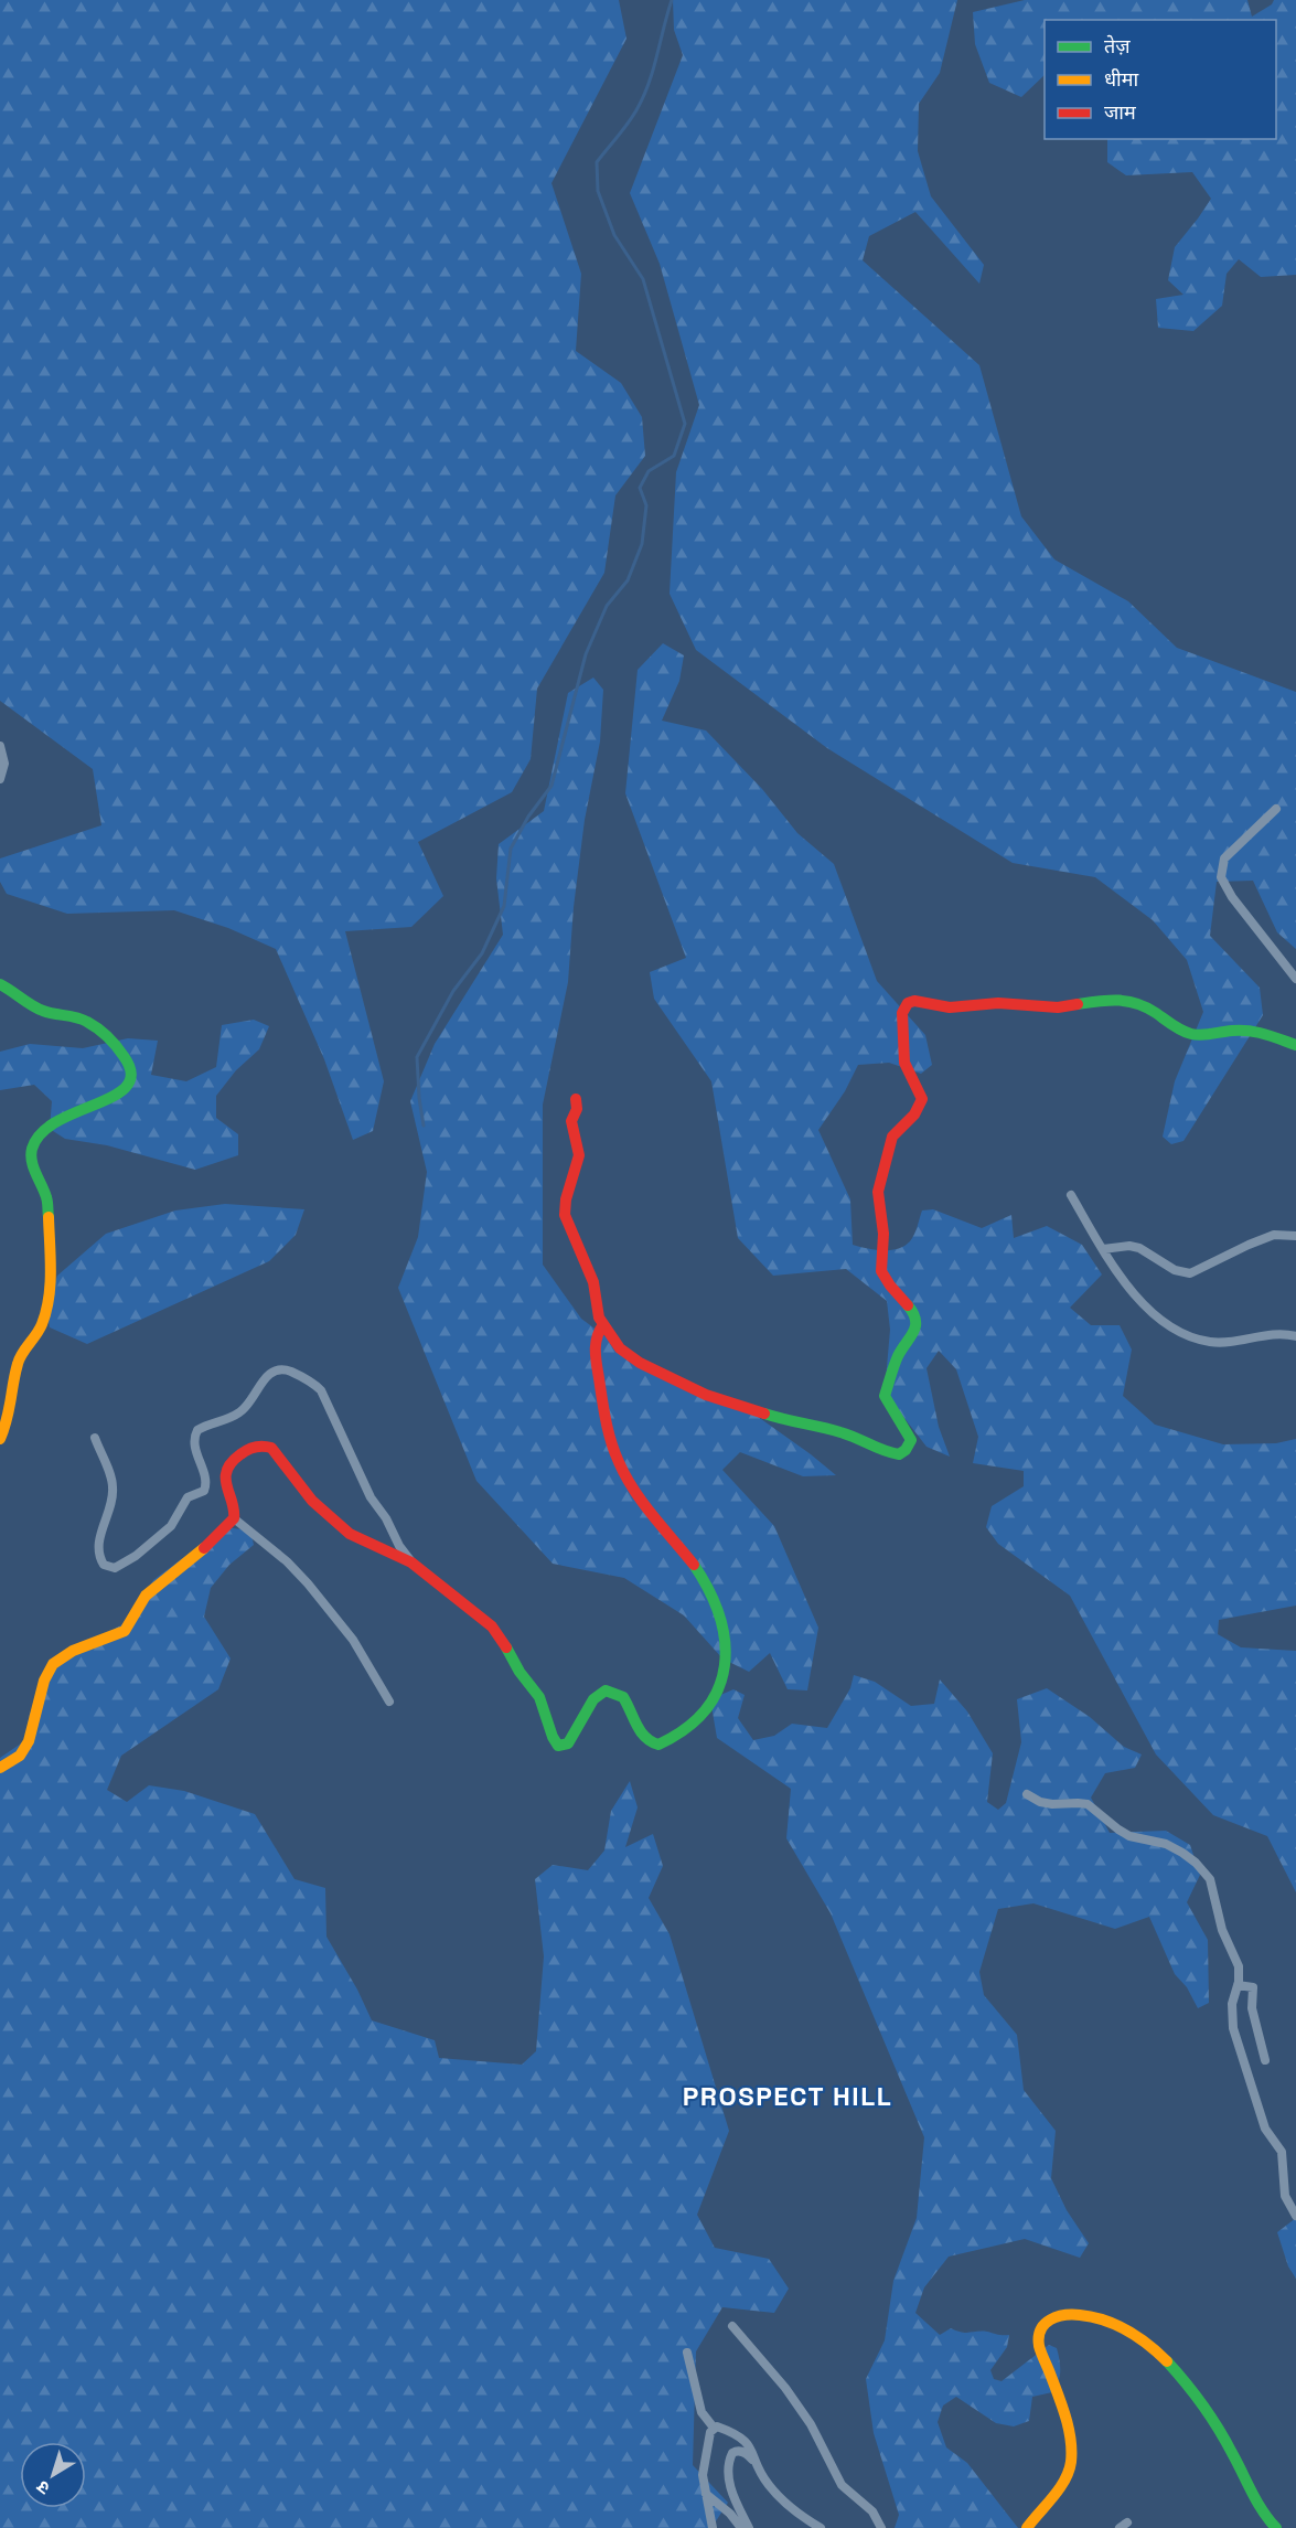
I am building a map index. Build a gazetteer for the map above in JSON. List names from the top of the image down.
{
  "districts": ["PROSPECT HILL"],
  "legend": ["तेज़", "धीमा", "जाम"],
  "north": "bottom left"
}
